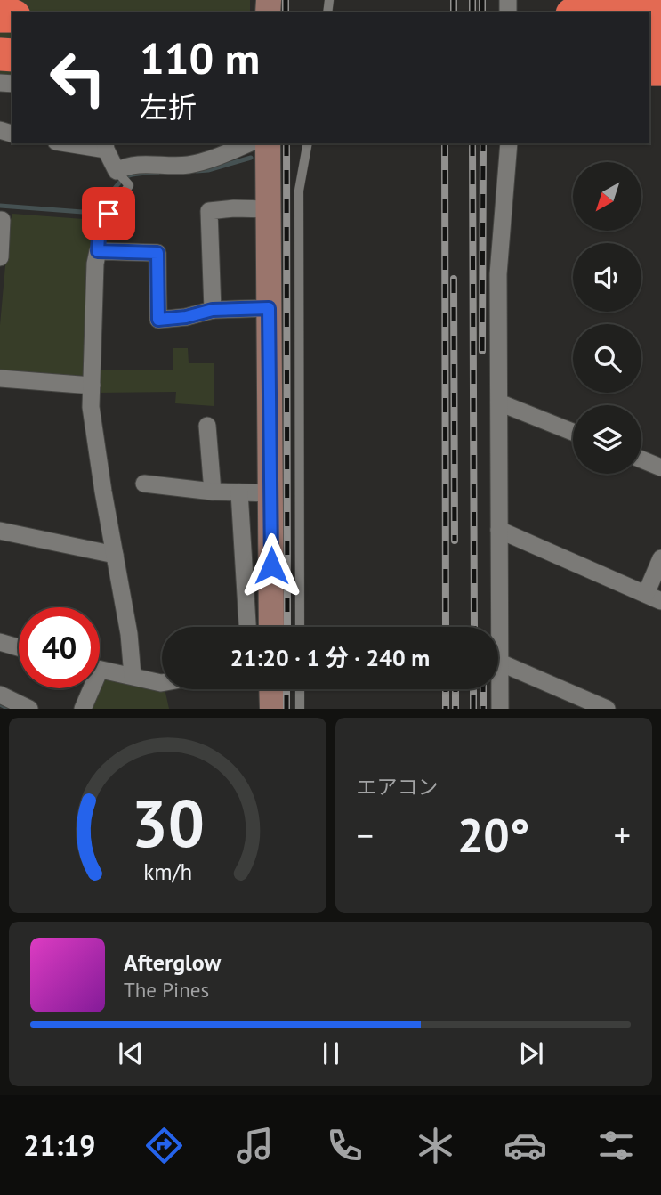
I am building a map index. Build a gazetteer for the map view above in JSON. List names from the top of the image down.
{
  "north": "bottom left",
  "page": {
    "turn": ["110 m", "左折"],
    "limit": "40",
    "trip": "21:20 · 1 分 · 240 m",
    "tile": "エアコン",
    "heat": ["−", "20°", "+"],
    "song": ["Afterglow", "The Pines"],
    "tabs": "21:19",
    "gauge": ["30", "km/h"]
  }
}
